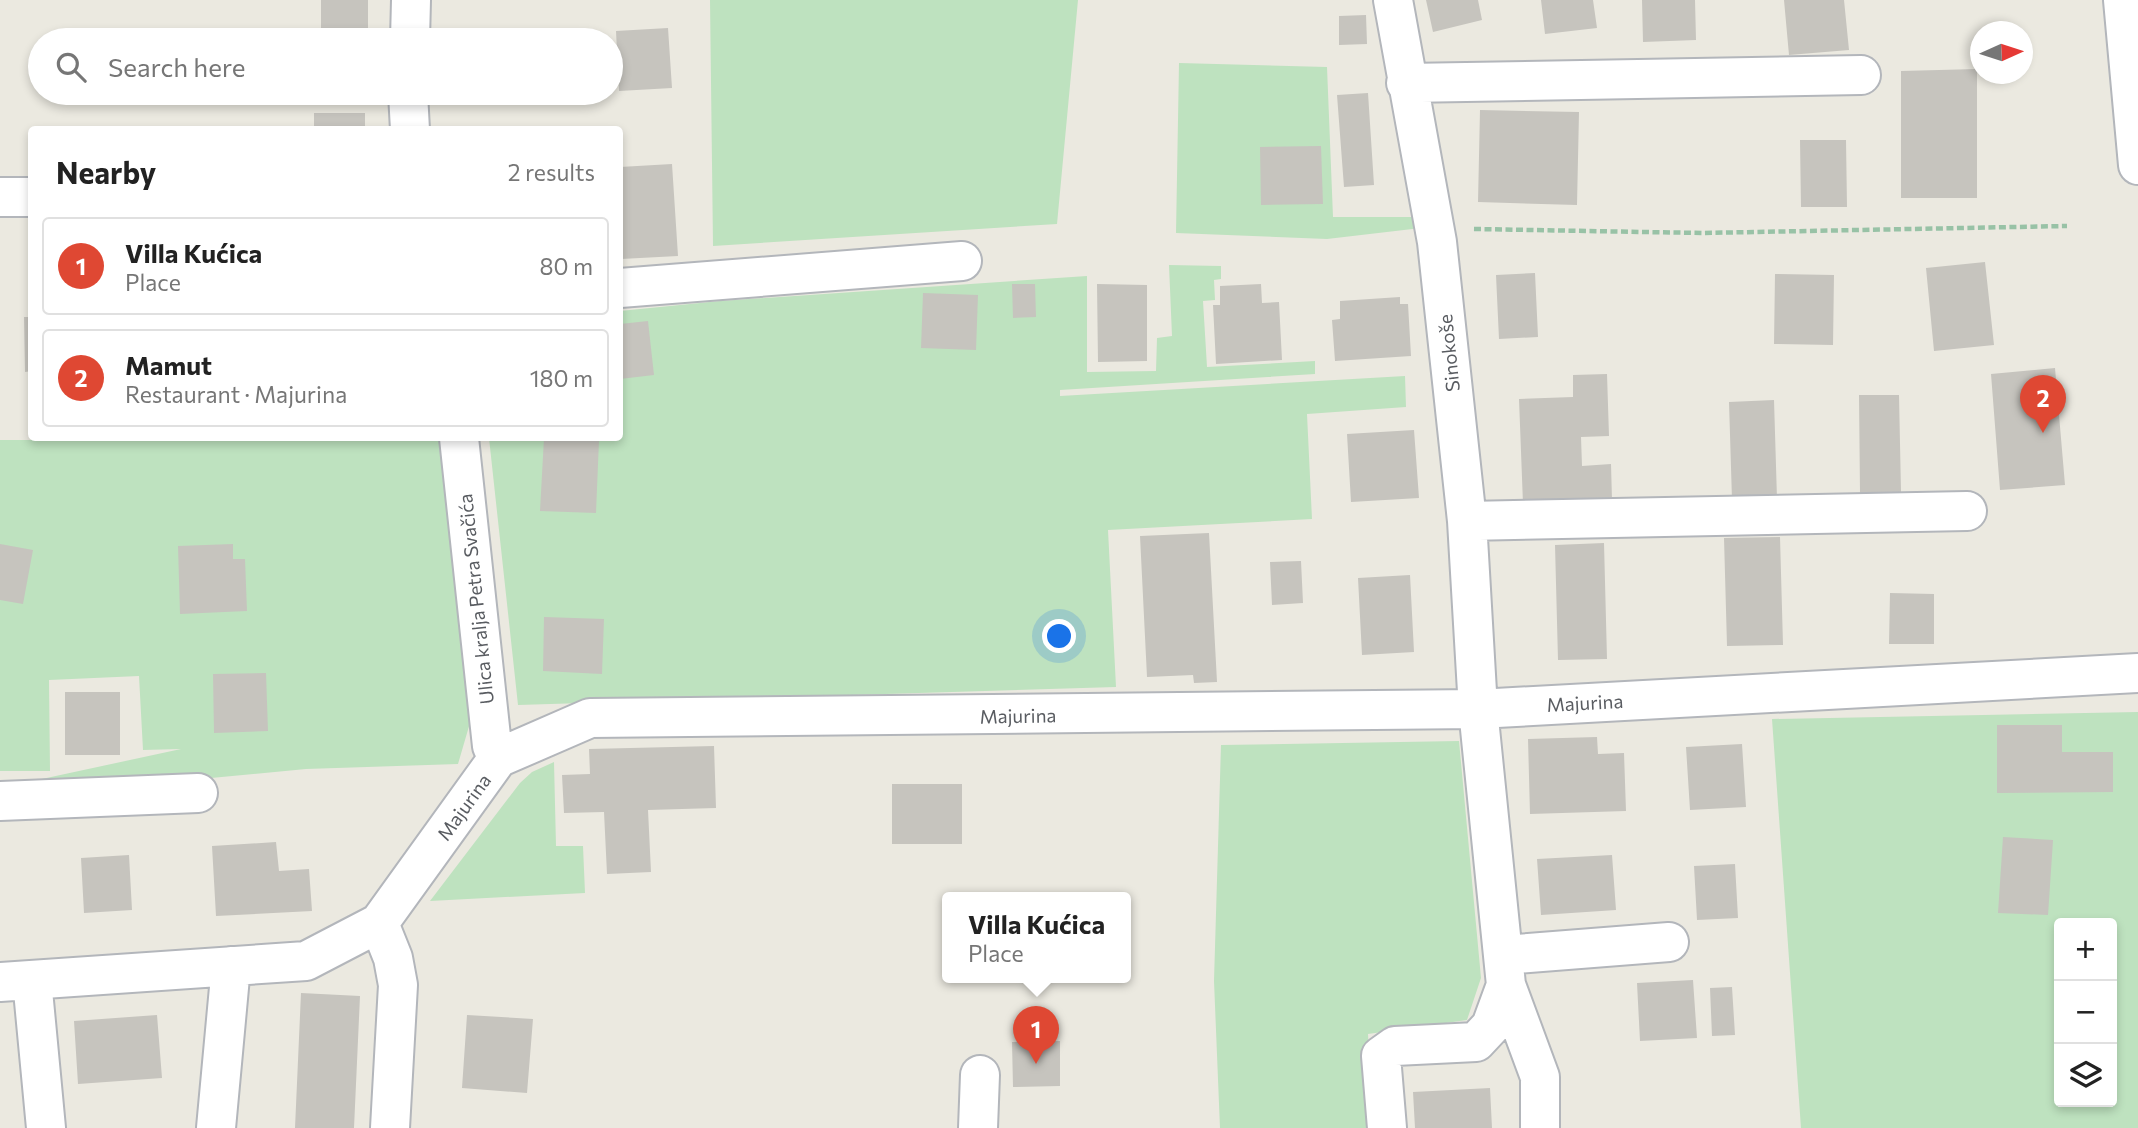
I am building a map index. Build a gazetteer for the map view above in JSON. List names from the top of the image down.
{
  "streets": {
    "street": ["Sinokoše", "Ulica kralja Petra Svačića", "Majurina"]
  },
  "crossings": [
    ["Sinokoše", "Majurina"],
    ["Ulica kralja Petra Svačića", "Majurina"]
  ],
  "north": "right",
  "page": {
    "search": "Search here",
    "heading": ["Nearby", "2 results"],
    "list": [
      {
        "mark": "1",
        "name": "Villa Kućica",
        "note": "Place",
        "value": "80 m"
      },
      {
        "mark": "2",
        "name": "Mamut",
        "note": "Restaurant · Majurina",
        "value": "180 m"
      }
    ],
    "pins": ["2", "1"],
    "popup": ["Villa Kućica", "Place"],
    "map_buttons": ["+", "−"]
  }
}
